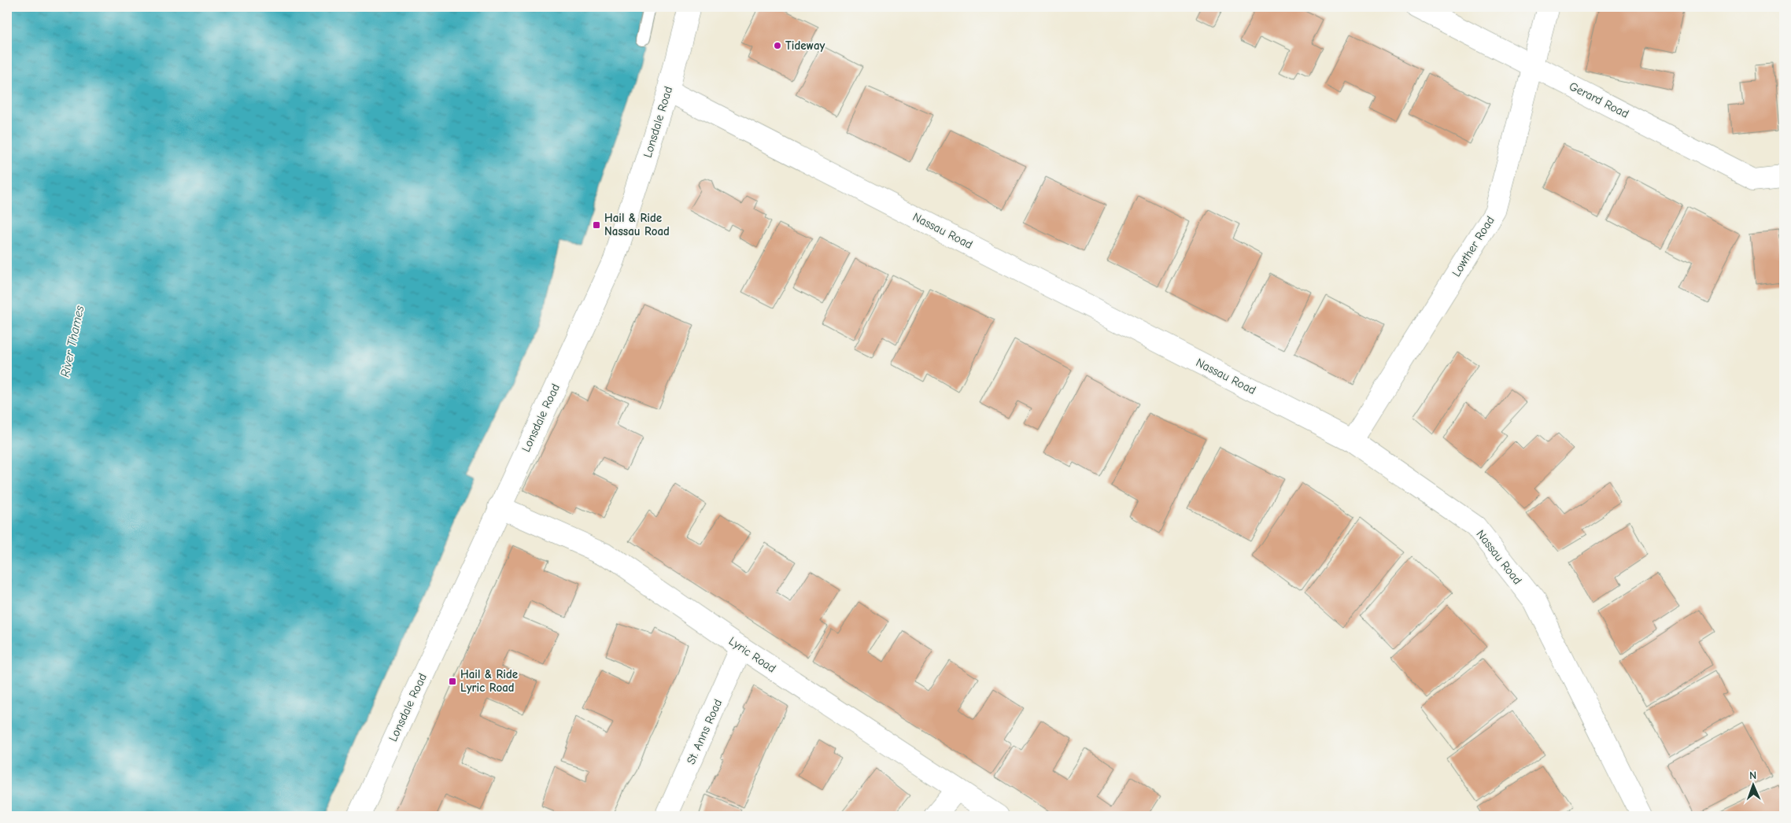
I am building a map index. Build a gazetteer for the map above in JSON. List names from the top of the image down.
{
  "streets": {
    "street": [
      "Gerard Road",
      "Lonsdale Road",
      "Nassau Road",
      "Lowther Road",
      "Lyric Road",
      "St. Anns Road"
    ]
  },
  "crossings": [
    ["Gerard Road", "Lowther Road"],
    ["Lonsdale Road", "Nassau Road"],
    ["Lonsdale Road", "Lyric Road"],
    ["Nassau Road", "Lowther Road"],
    ["Lyric Road", "St. Anns Road"]
  ],
  "water": ["River Thames"],
  "places": {
    "other": ["Tideway"],
    "transit": ["Hail & Ride Nassau Road", "Hail & Ride Lyric Road"]
  },
  "north": "top"
}
